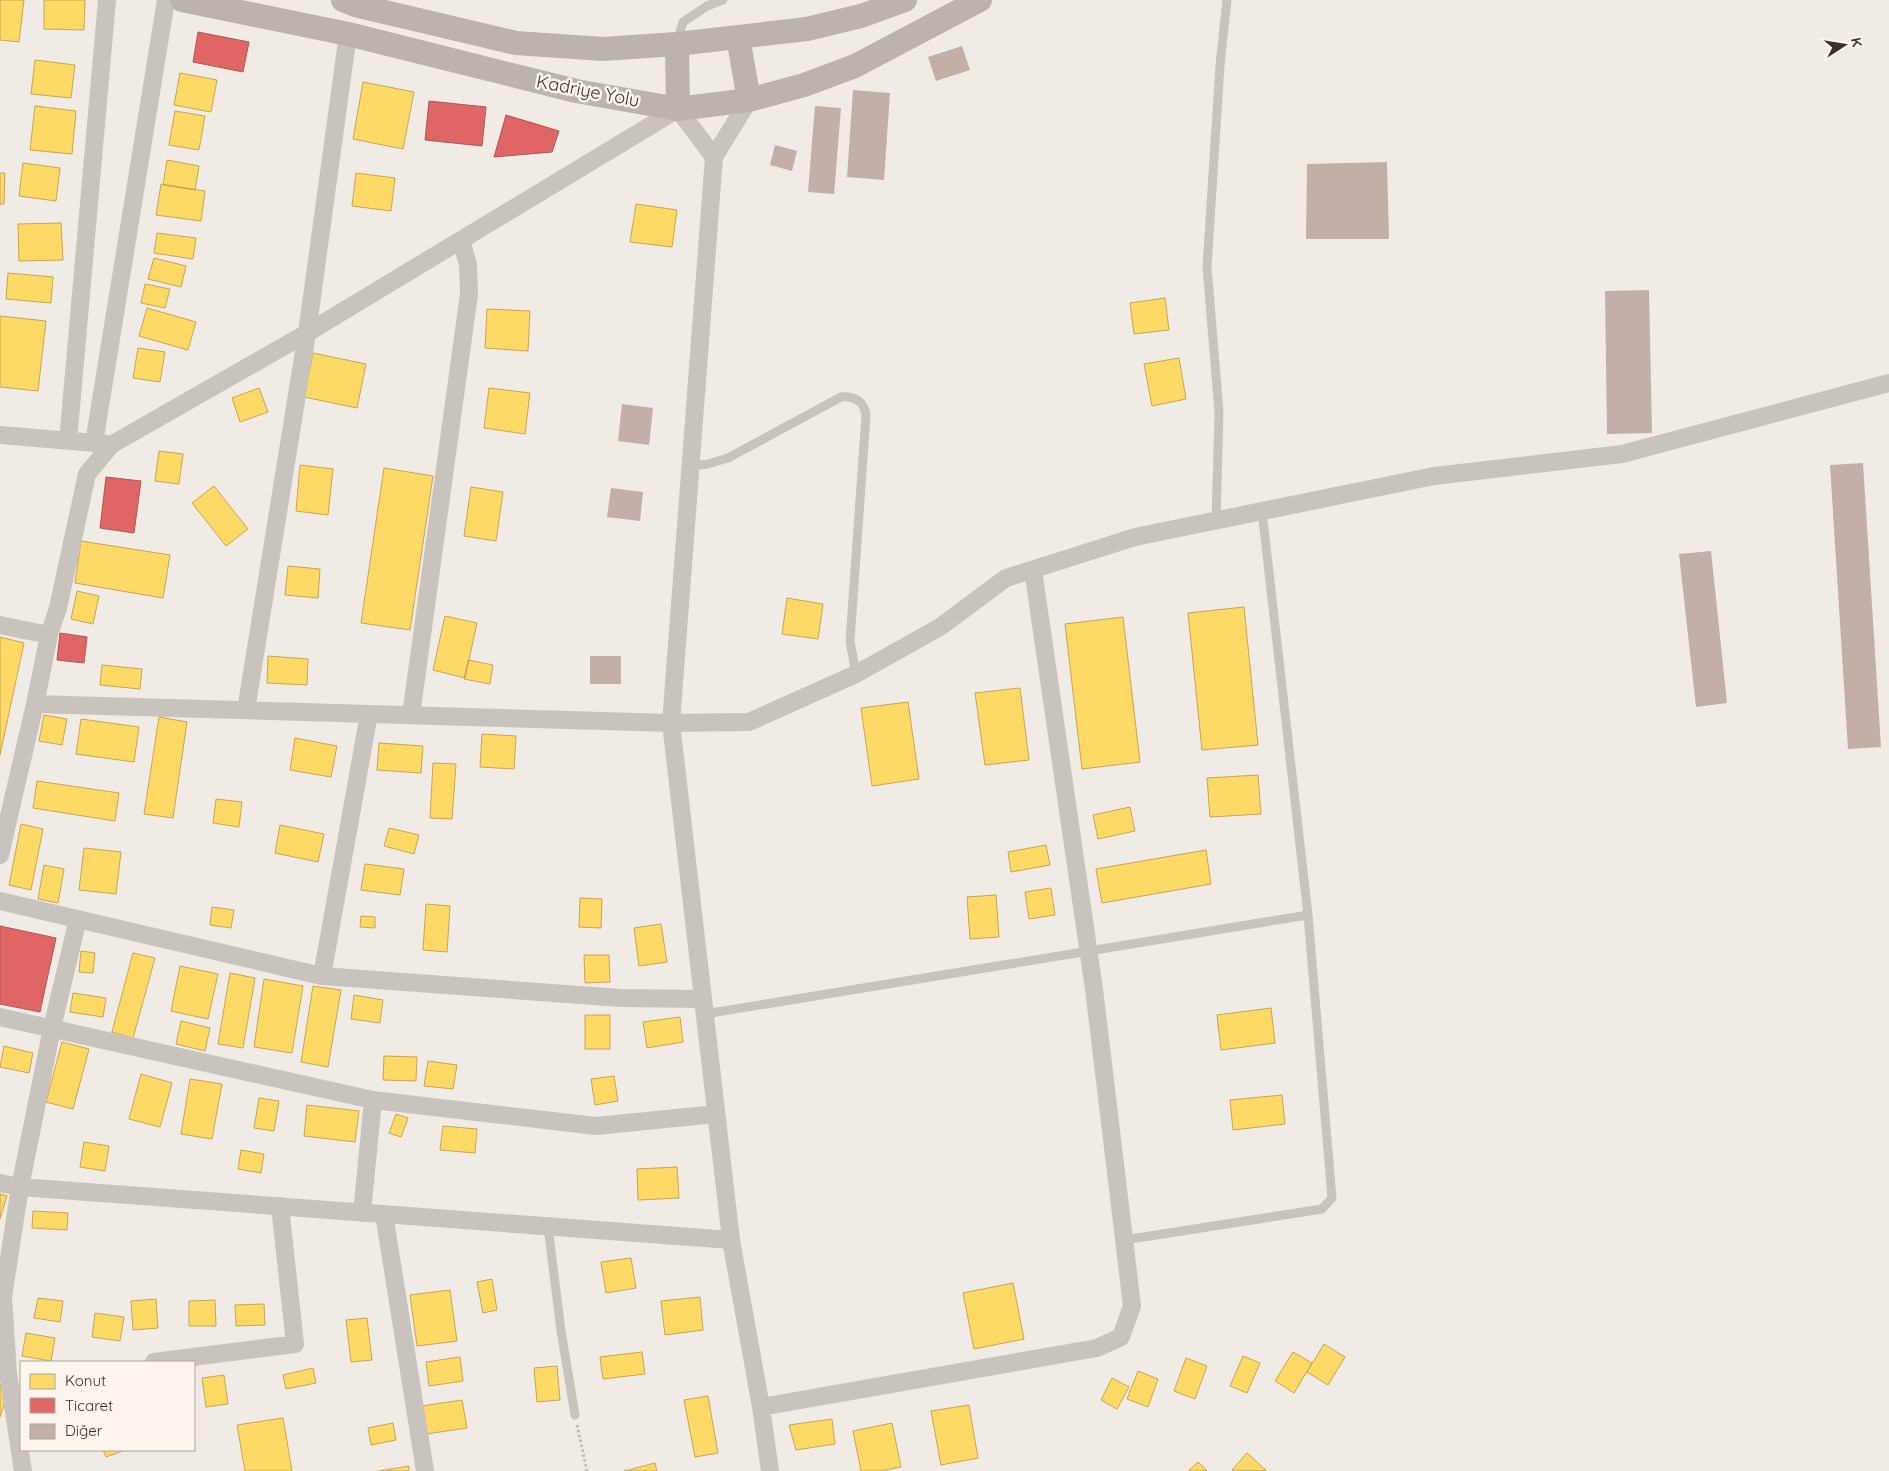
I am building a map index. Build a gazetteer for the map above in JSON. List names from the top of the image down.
{
  "streets": {
    "main road": ["Kadriye Yolu"]
  },
  "legend": ["Konut", "Ticaret", "Diğer"],
  "north": "right"
}
